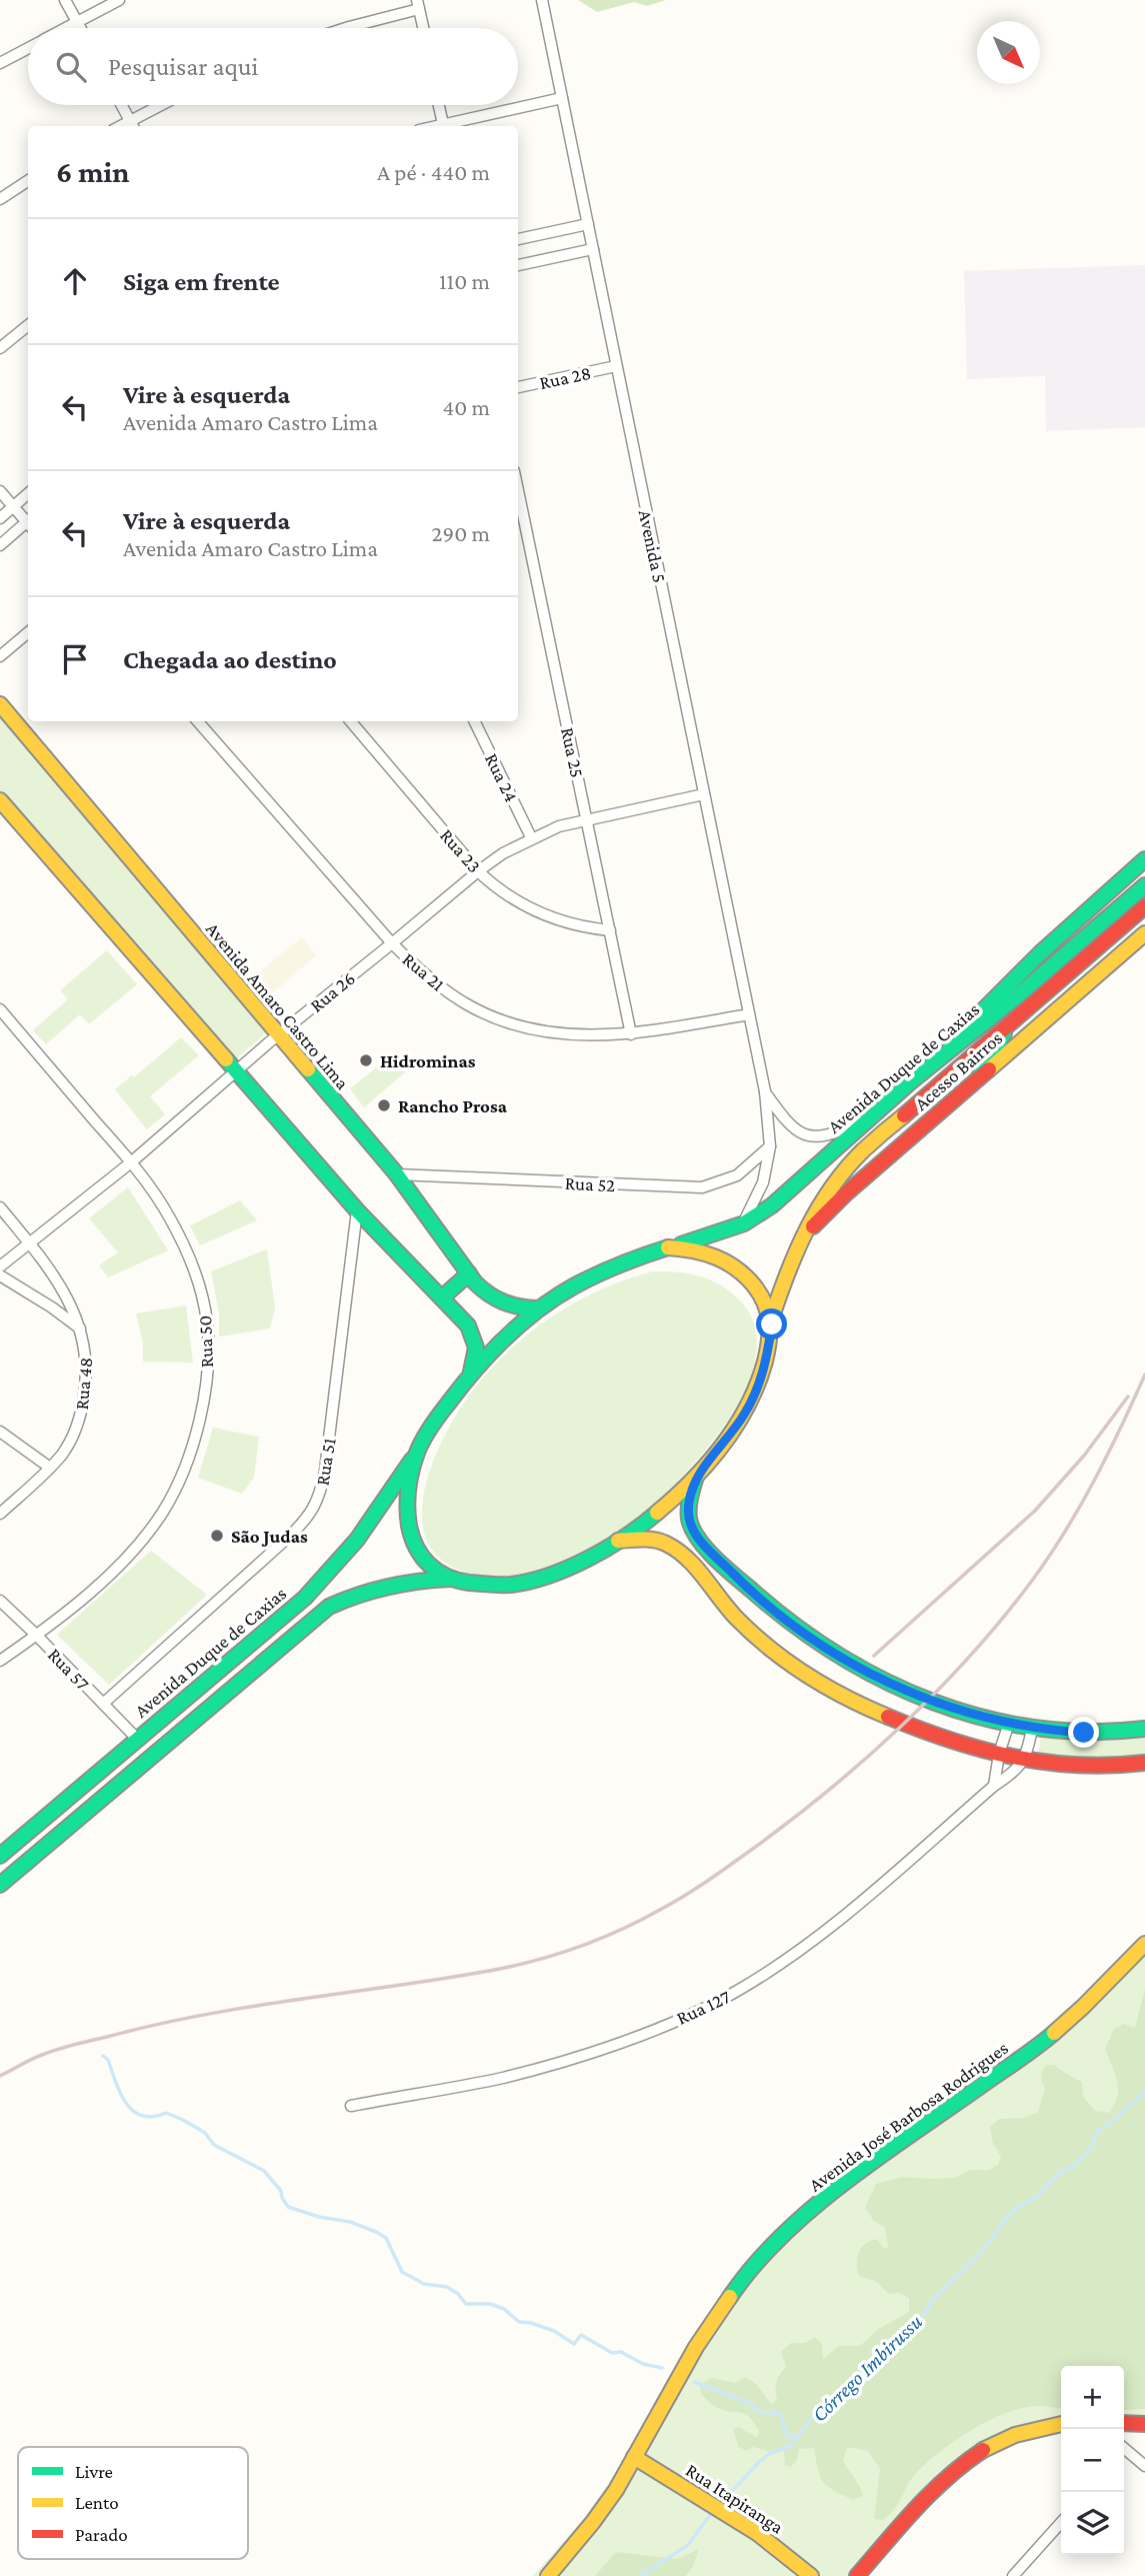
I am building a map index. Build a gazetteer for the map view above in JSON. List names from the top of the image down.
{
  "streets": {
    "main road": [
      "Avenida Amaro Castro Lima",
      "Avenida Duque de Caxias",
      "Acesso Bairros",
      "Avenida José Barbosa Rodrigues",
      "Rua Itapiranga"
    ],
    "street": [
      "Rua 28",
      "Avenida 5",
      "Rua 25",
      "Rua 24",
      "Rua 23",
      "Rua 21",
      "Rua 26",
      "Rua 52",
      "Rua 50",
      "Rua 48",
      "Rua 51",
      "Rua 57",
      "Rua 127"
    ]
  },
  "crossings": [
    ["Rua 28", "Avenida 5"],
    ["Avenida 5", "Rua 21"],
    ["Avenida 5", "Rua 26"],
    ["Avenida 5", "Avenida Duque de Caxias"],
    ["Avenida 5", "Rua 52"],
    ["Rua 25", "Rua 23"],
    ["Rua 25", "Rua 21"],
    ["Rua 25", "Rua 26"],
    ["Rua 24", "Rua 26"],
    ["Rua 23", "Rua 26"],
    ["Rua 21", "Rua 26"],
    ["Rua 26", "Avenida Amaro Castro Lima"],
    ["Rua 26", "Rua 50"],
    ["Rua 26", "Rua 48"],
    ["Avenida Amaro Castro Lima", "Avenida Duque de Caxias"],
    ["Avenida Amaro Castro Lima", "Rua 52"],
    ["Avenida Duque de Caxias", "Acesso Bairros"],
    ["Avenida Duque de Caxias", "Rua 57"],
    ["Rua 50", "Rua 57"],
    ["Rua 51", "Rua 57"],
    ["Avenida José Barbosa Rodrigues", "Rua Itapiranga"]
  ],
  "water": ["Córrego Imbirussu"],
  "places": ["Hidrominas", "Rancho Prosa", "São Judas"],
  "legend": ["Livre", "Lento", "Parado"],
  "north": "bottom right",
  "page": {
    "search": "Pesquisar aqui",
    "heading": ["6 min", "A pé · 440 m"],
    "list": [
      ["Siga em frente", "110 m"],
      ["Vire à esquerda", "Avenida Amaro Castro Lima", "40 m"],
      ["Vire à esquerda", "Avenida Amaro Castro Lima", "290 m"],
      "Chegada ao destino"
    ],
    "map_buttons": ["+", "−"]
  }
}
